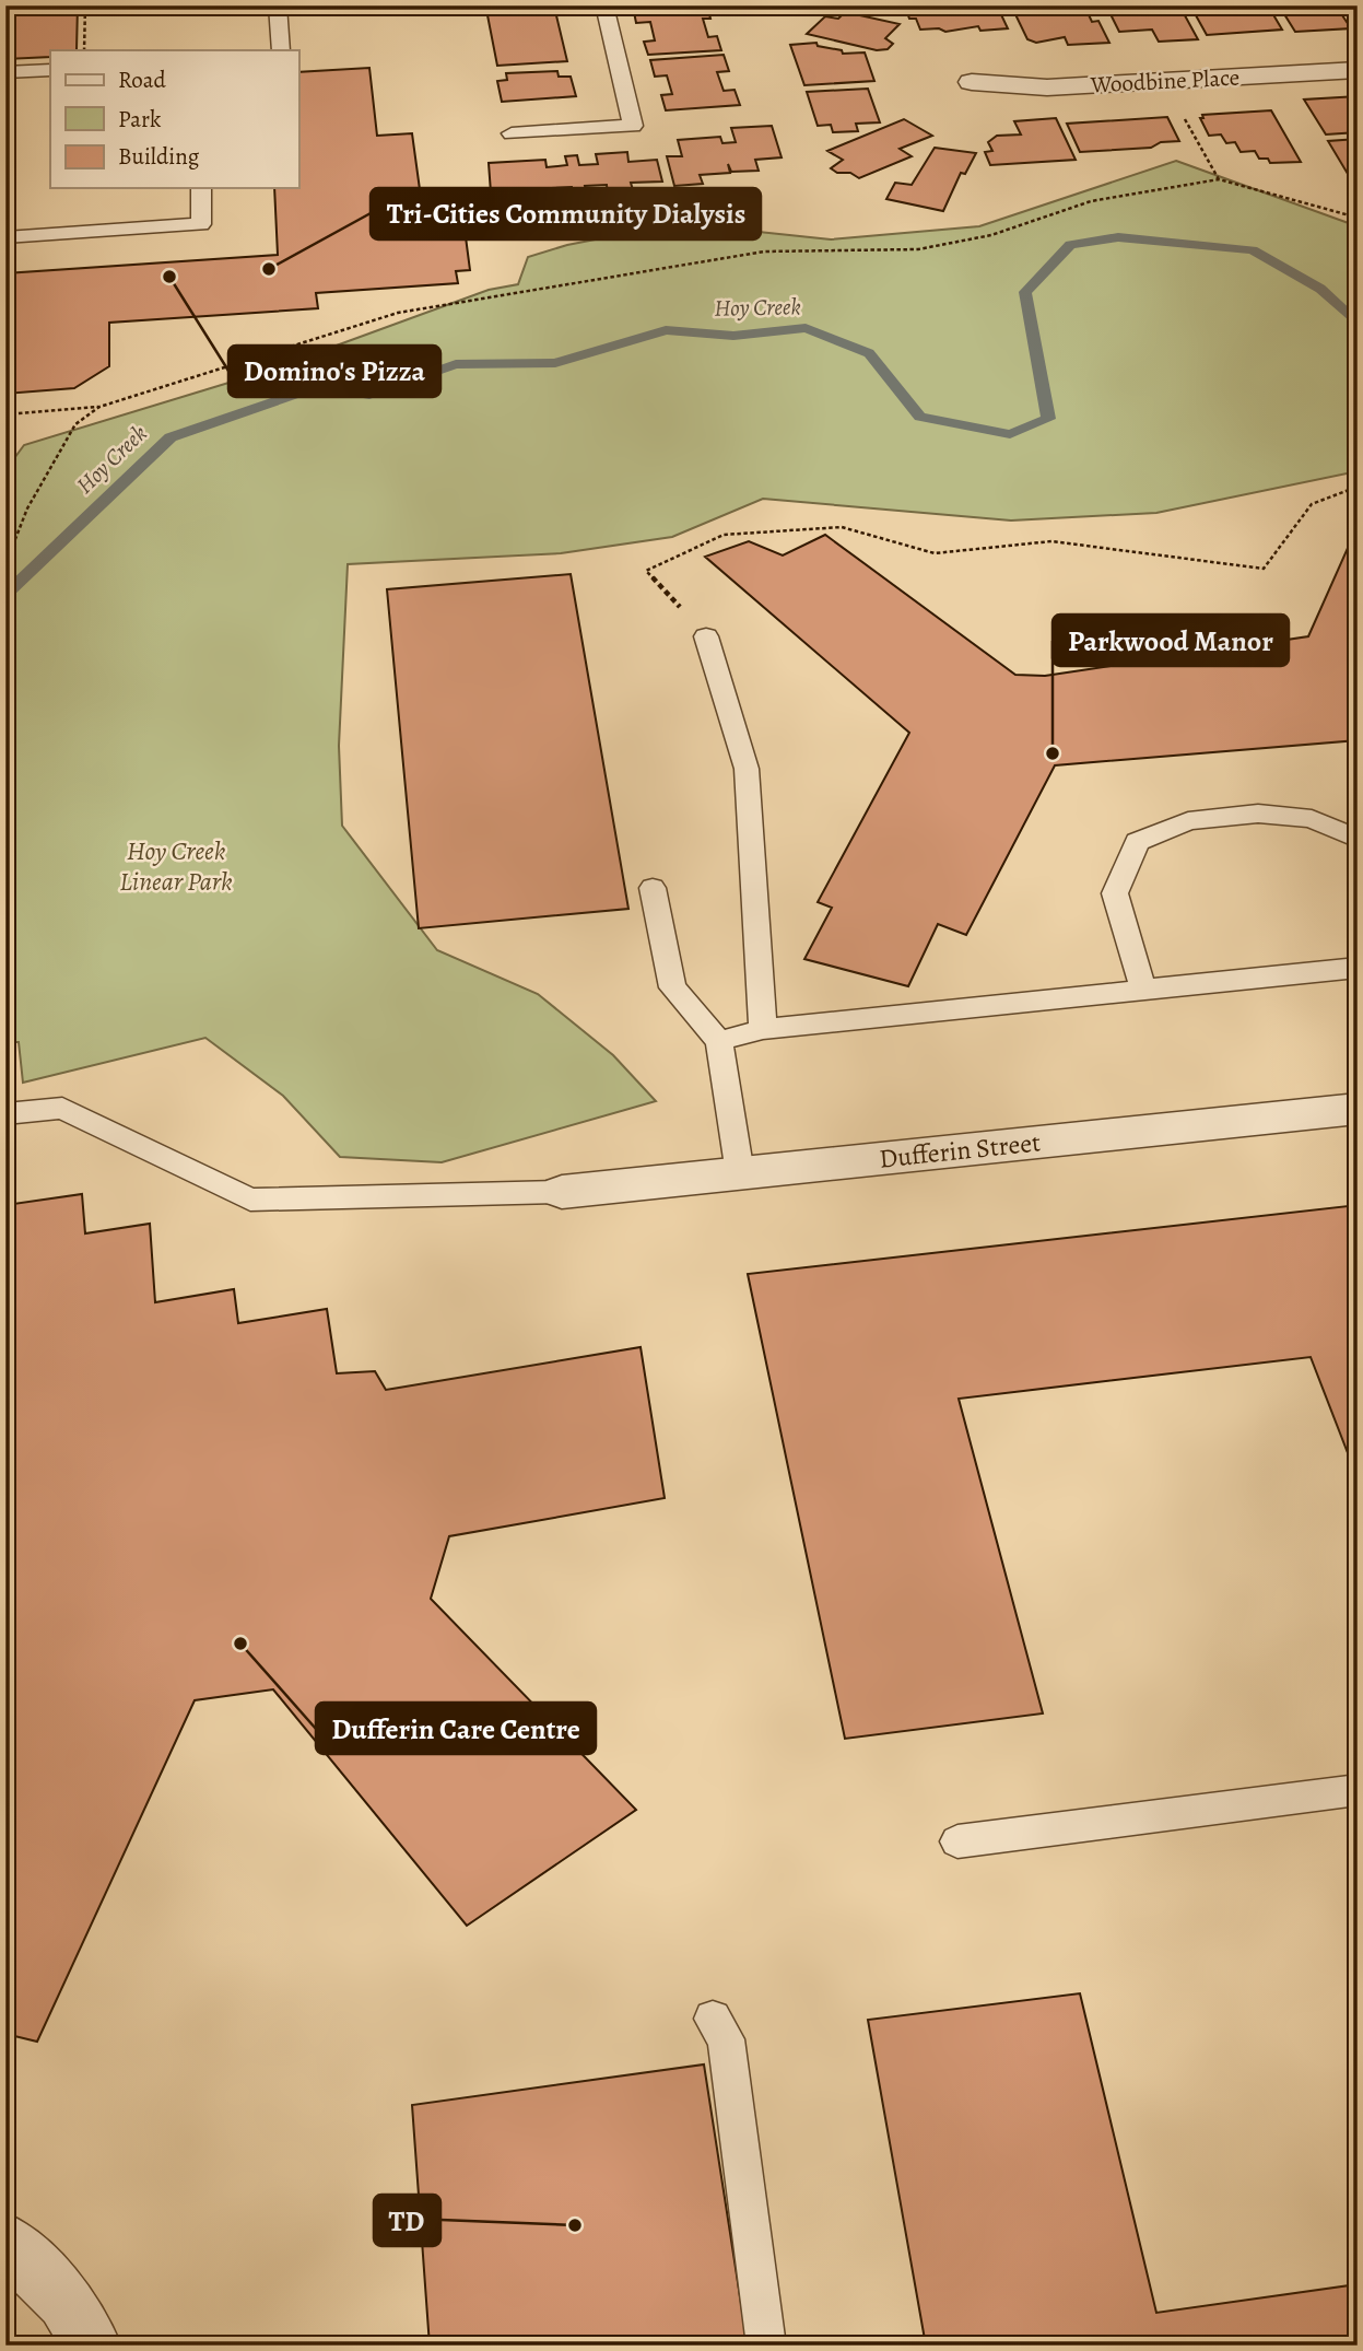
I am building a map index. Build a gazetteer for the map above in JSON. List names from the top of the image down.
{
  "streets": {
    "street": ["Woodbine Place", "Dufferin Street"]
  },
  "water": ["Hoy Creek"],
  "parks": ["Hoy Creek Linear Park"],
  "places": [
    "Tri-Cities Community Dialysis",
    "Domino's Pizza",
    "Parkwood Manor",
    "Dufferin Care Centre",
    "TD"
  ],
  "legend": ["Road", "Park", "Building"]
}
